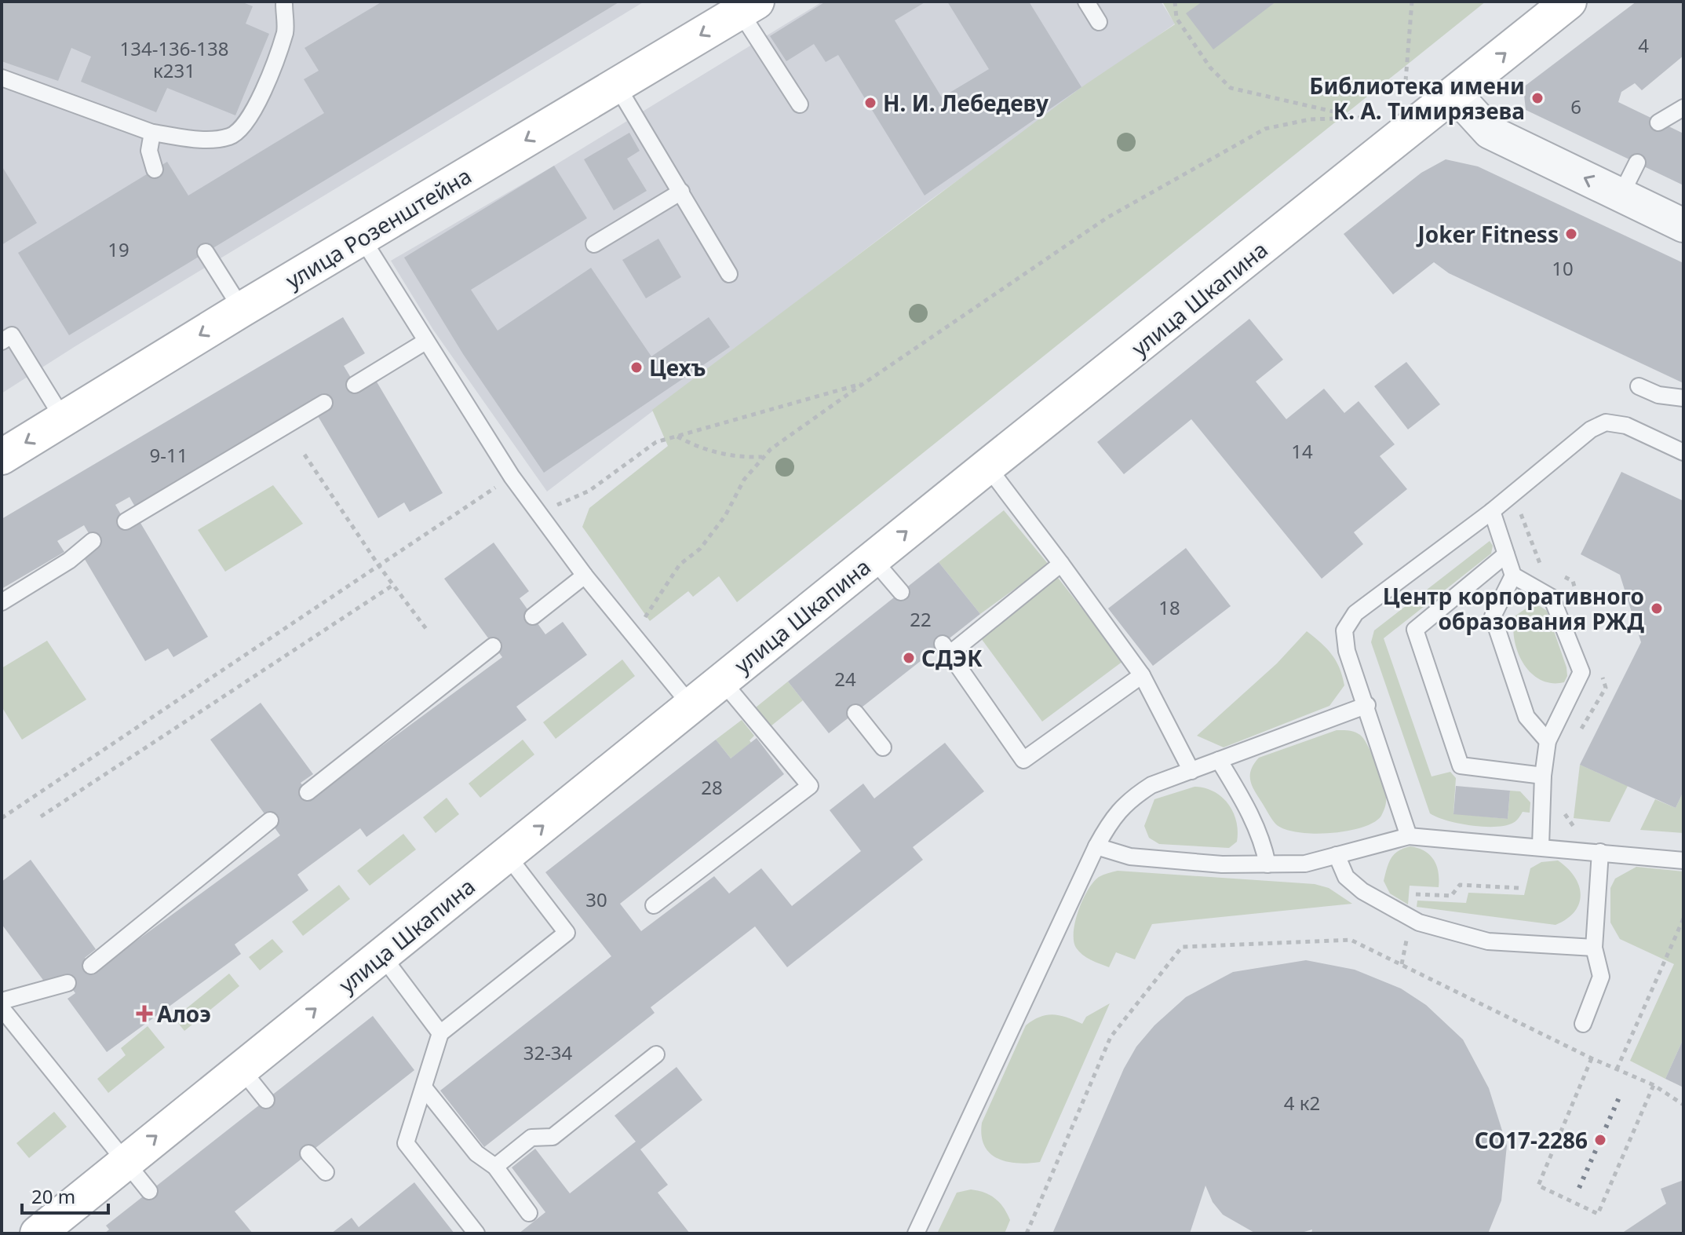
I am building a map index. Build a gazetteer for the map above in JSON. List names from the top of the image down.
{
  "streets": {
    "main road": ["улица Розенштейна", "улица Шкапина"]
  },
  "one_way": ["улица Розенштейна", "улица Шкапина"],
  "places": {
    "other": [
      "Библиотека имени К. А. Тимирязева",
      "Н. И. Лебедеву",
      "Joker Fitness",
      "Цехъ",
      "Центр корпоративного образования РЖД",
      "СДЭК",
      "СО17-2286"
    ],
    "health": ["Алоэ"]
  },
  "house_numbers": [
    "4",
    "134-136-138 к231",
    "6",
    "19",
    "10",
    "14",
    "9-11",
    "18",
    "22",
    "24",
    "28",
    "30",
    "32-34",
    "4 к2"
  ],
  "scale_bar": "20 m"
}
